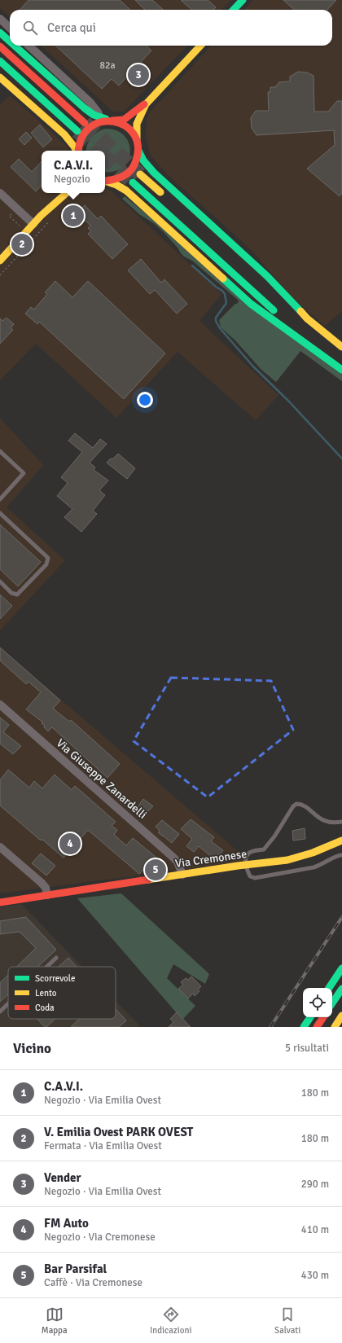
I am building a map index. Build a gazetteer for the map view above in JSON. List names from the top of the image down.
{
  "streets": {
    "main road": ["Via Cremonese"],
    "street": ["Via Giuseppe Zanardelli"]
  },
  "crossings": [
    ["Via Giuseppe Zanardelli", "Via Cremonese"]
  ],
  "house_numbers": ["82a"],
  "legend": ["Scorrevole", "Lento", "Coda"],
  "page": {
    "search": "Cerca qui",
    "pins": [
      "3",
      "1",
      "2",
      "4",
      "5"
    ],
    "popup": ["C.A.V.I.", "Negozio"],
    "heading": ["Vicino", "5 risultati"],
    "list": [
      {
        "mark": "1",
        "name": "C.A.V.I.",
        "note": "Negozio · Via Emilia Ovest",
        "value": "180 m"
      },
      {
        "mark": "2",
        "name": "V. Emilia Ovest PARK OVEST",
        "note": "Fermata · Via Emilia Ovest",
        "value": "180 m"
      },
      {
        "mark": "3",
        "name": "Vender",
        "note": "Negozio · Via Emilia Ovest",
        "value": "290 m"
      },
      {
        "mark": "4",
        "name": "FM Auto",
        "note": "Negozio · Via Cremonese",
        "value": "410 m"
      },
      {
        "mark": "5",
        "name": "Bar Parsifal",
        "note": "Caffè · Via Cremonese",
        "value": "430 m"
      }
    ],
    "nav": ["Mappa", "Indicazioni", "Salvati"]
  }
}
